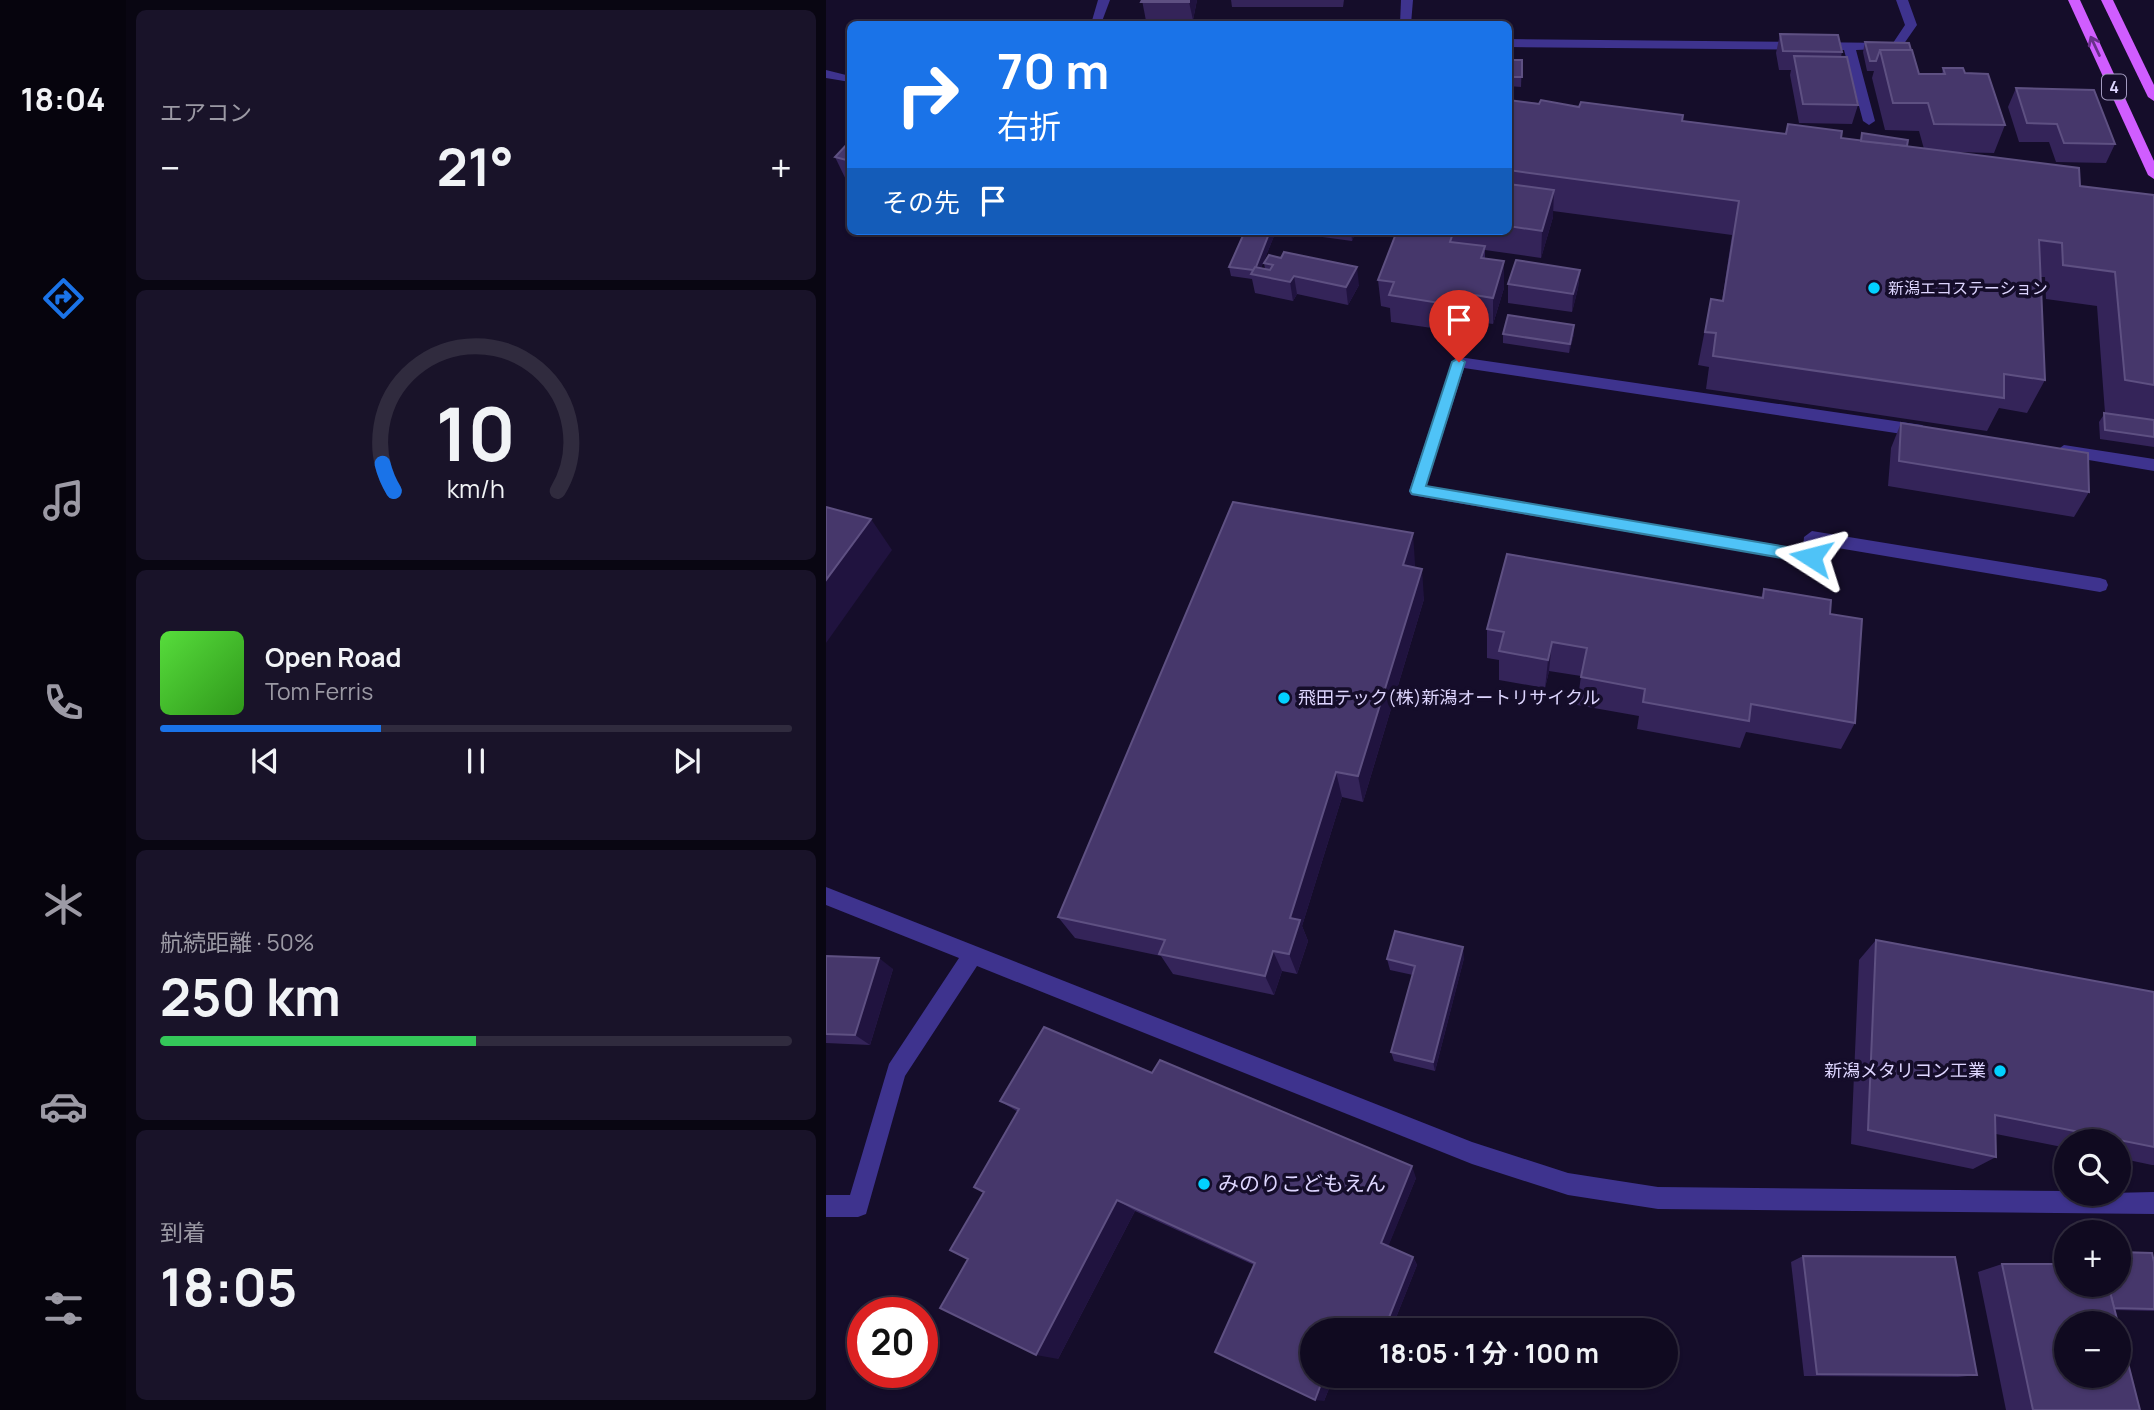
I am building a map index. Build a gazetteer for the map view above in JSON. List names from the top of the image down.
{
  "streets": {
    "main road": ["4"]
  },
  "places": [
    "新潟エコステーション",
    "飛田テック(株)新潟オートリサイクル",
    "新潟メタリコン工業",
    "みのりこどもえん"
  ],
  "page": {
    "tabs": "18:04",
    "tile": [
      "エアコン",
      ["航続距離 · 50%", "250 km"],
      ["到着", "18:05"]
    ],
    "turn": ["70 m", "右折"],
    "heat": ["−", "21°", "+"],
    "then": "その先",
    "song": ["Open Road", "Tom Ferris"],
    "map_buttons": ["+", "−"],
    "limit": "20",
    "trip": "18:05 · 1 分 · 100 m",
    "gauge": ["10", "km/h"]
  }
}
